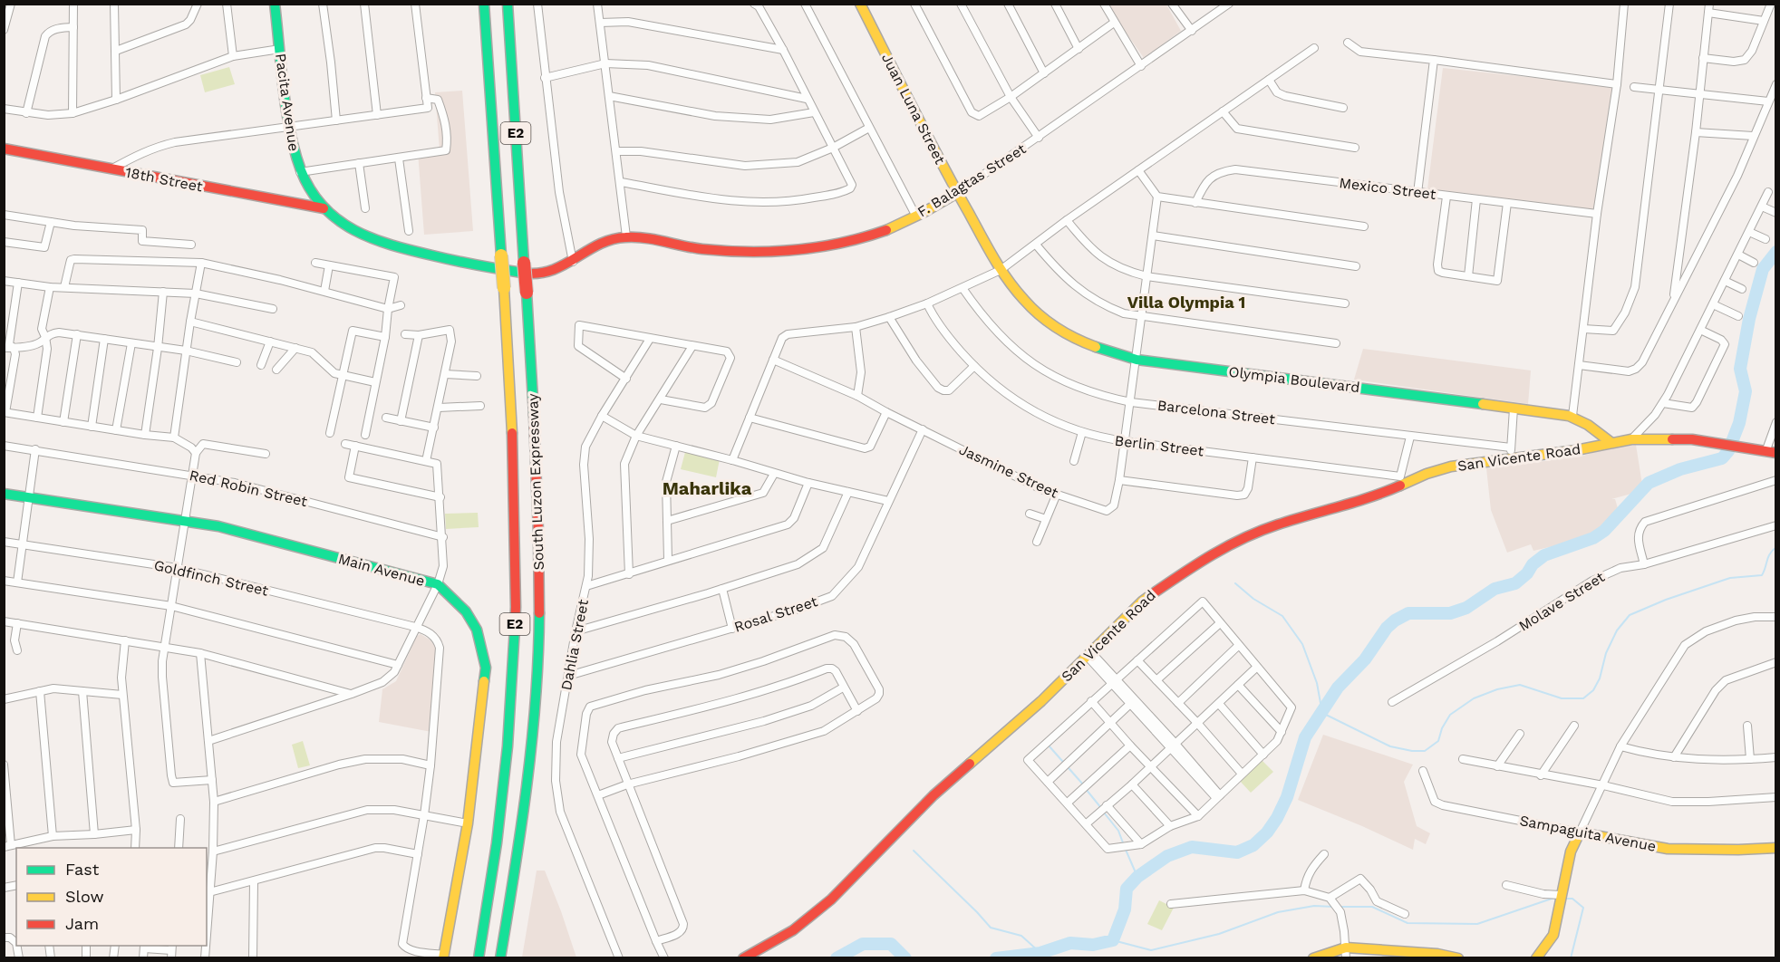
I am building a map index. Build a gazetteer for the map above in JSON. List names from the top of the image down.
{
  "streets": {
    "main road": [
      "Pacita Avenue",
      "Juan Luna Street",
      "E2",
      "18th Street",
      "F. Balagtas Street",
      "Olympia Boulevard",
      "San Vicente Road",
      "South Luzon Expressway",
      "Main Avenue",
      "Sampaguita Avenue"
    ],
    "street": [
      "Mexico Street",
      "Barcelona Street",
      "Berlin Street",
      "Jasmine Street",
      "Red Robin Street",
      "Goldfinch Street",
      "Molave Street",
      "Rosal Street",
      "Dahlia Street"
    ]
  },
  "crossings": [
    ["Pacita Avenue", "18th Street"],
    ["Pacita Avenue", "F. Balagtas Street"],
    ["Juan Luna Street", "F. Balagtas Street"],
    ["Juan Luna Street", "Olympia Boulevard"],
    ["Olympia Boulevard", "San Vicente Road"],
    ["Olympia Boulevard", "Jasmine Street"],
    ["Barcelona Street", "Berlin Street"],
    ["Barcelona Street", "San Vicente Road"],
    ["Barcelona Street", "Jasmine Street"],
    ["Berlin Street", "Jasmine Street"],
    ["Jasmine Street", "Rosal Street"],
    ["Main Avenue", "Goldfinch Street"],
    ["Rosal Street", "Dahlia Street"]
  ],
  "districts": ["Villa Olympia 1", "Maharlika"],
  "legend": ["Fast", "Slow", "Jam"]
}
